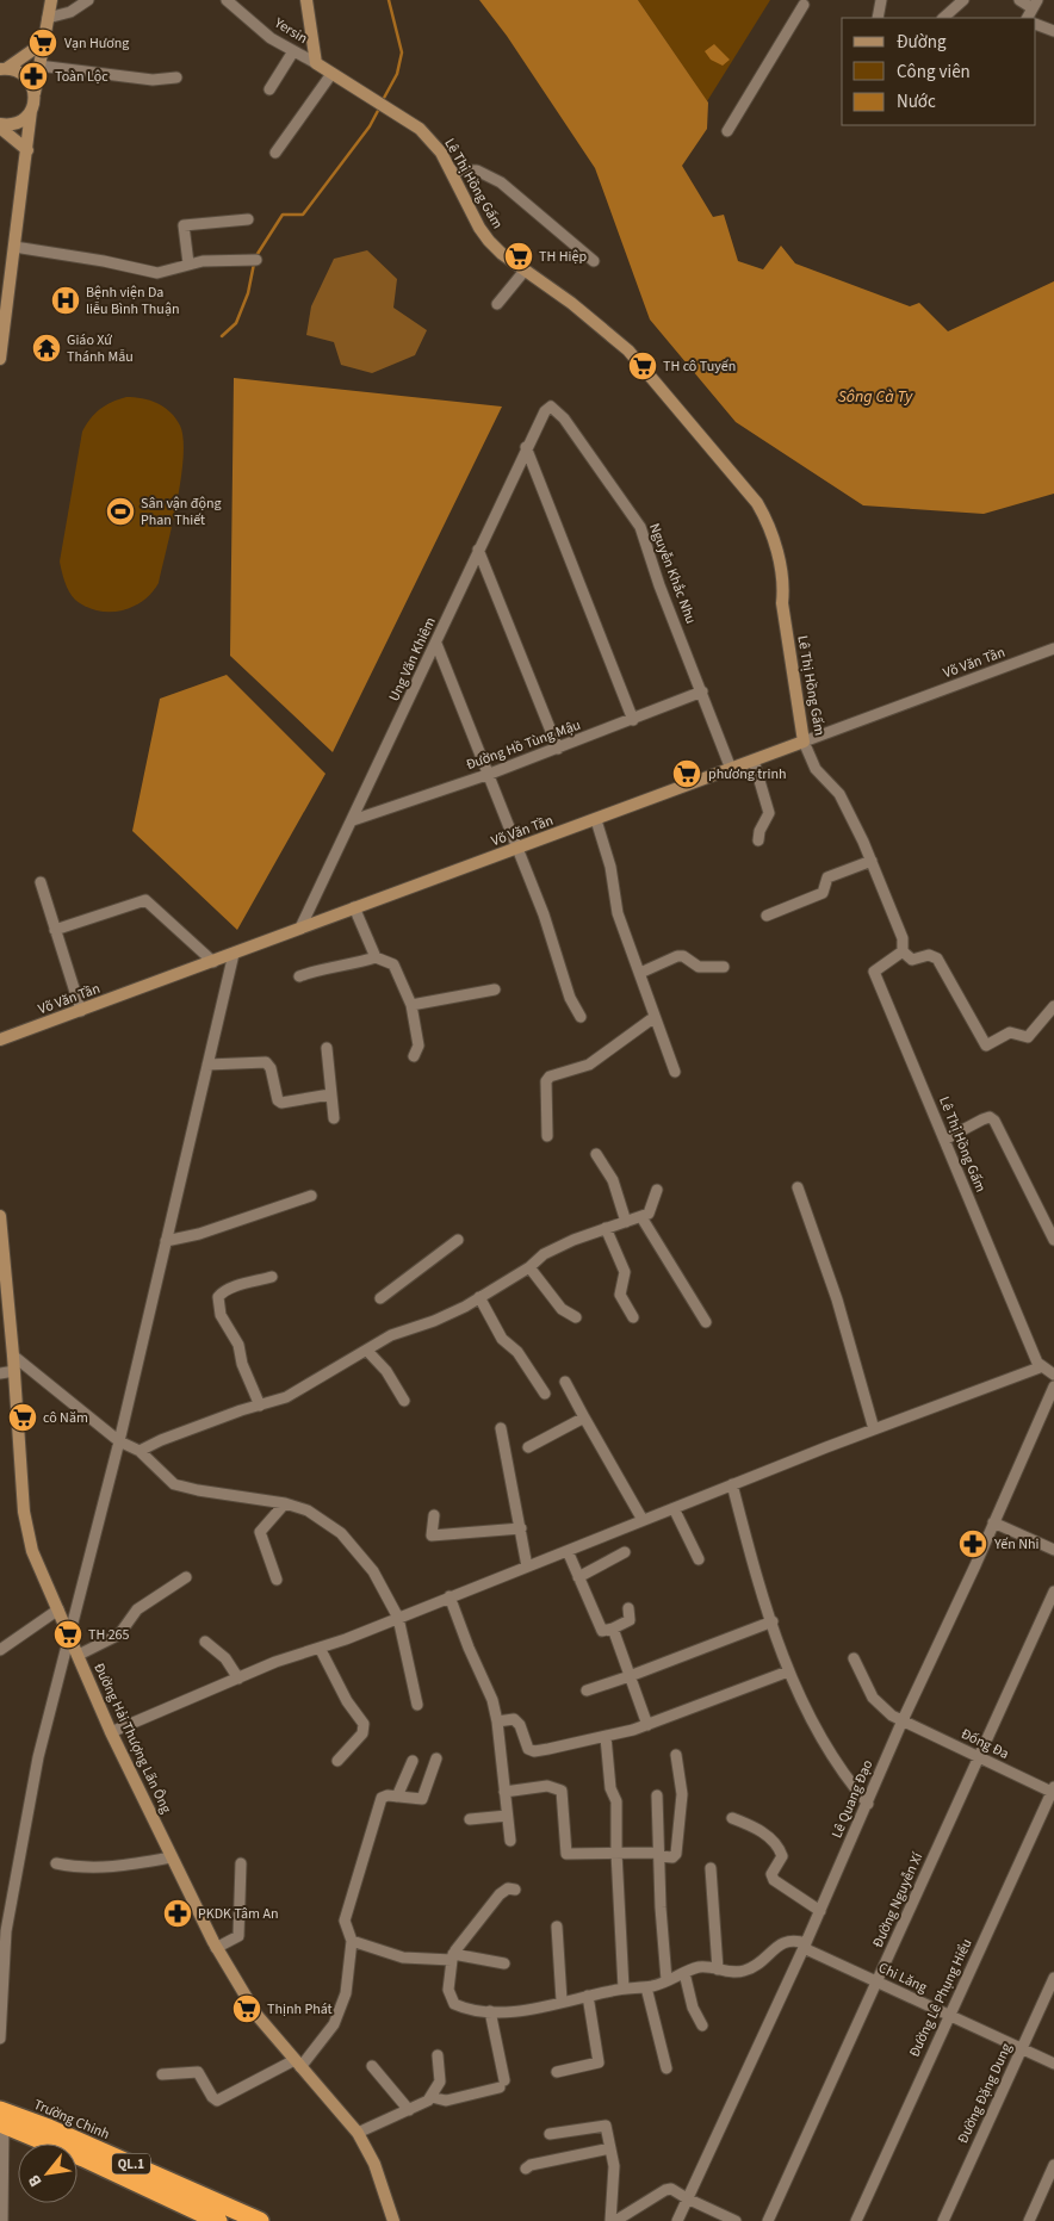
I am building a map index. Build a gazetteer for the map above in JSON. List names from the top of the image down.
{
  "streets": {
    "highway": ["Trường Chinh", "QL.1"],
    "street": [
      "Yersin",
      "Lê Thị Hồng Gấm",
      "Nguyễn Khắc Nhu",
      "Ung Văn Khiêm",
      "Võ Văn Tần",
      "Đường Hồ Tùng Mậu",
      "Đường Hải Thượng Lãn Ông",
      "Đống Đa",
      "Lê Quang Đạo",
      "Đường Nguyễn Xí",
      "Chi Lăng",
      "Đường Lê Phụng Hiểu",
      "Đường Đặng Dung"
    ]
  },
  "crossings": [
    ["Yersin", "Lê Thị Hồng Gấm"],
    ["Lê Thị Hồng Gấm", "Võ Văn Tần"],
    ["Nguyễn Khắc Nhu", "Ung Văn Khiêm"],
    ["Nguyễn Khắc Nhu", "Võ Văn Tần"],
    ["Nguyễn Khắc Nhu", "Đường Hồ Tùng Mậu"],
    ["Ung Văn Khiêm", "Võ Văn Tần"],
    ["Ung Văn Khiêm", "Đường Hồ Tùng Mậu"],
    ["Đống Đa", "Lê Quang Đạo"],
    ["Đống Đa", "Đường Nguyễn Xí"],
    ["Đống Đa", "Đường Lê Phụng Hiểu"],
    ["Lê Quang Đạo", "Chi Lăng"],
    ["Đường Nguyễn Xí", "Chi Lăng"],
    ["Chi Lăng", "Đường Lê Phụng Hiểu"],
    ["Chi Lăng", "Đường Đặng Dung"]
  ],
  "water": ["Sông Cà Ty"],
  "places": {
    "supermarket": [
      "Vạn Hương",
      "TH Hiệp",
      "TH cô Tuyến",
      "phương trinh",
      "cô Năm",
      "TH 265",
      "Thịnh Phát"
    ],
    "pharmacy": ["Toàn Lộc", "Yến Nhi", "PKDK Tâm An"],
    "hospital": ["Bệnh viện Da liễu Bình Thuận"],
    "temple": ["Giáo Xứ Thánh Mẫu"],
    "sports": ["Sân vận động Phan Thiết"]
  },
  "legend": ["Đường", "Công viên", "Nước"],
  "north": "bottom left"
}
